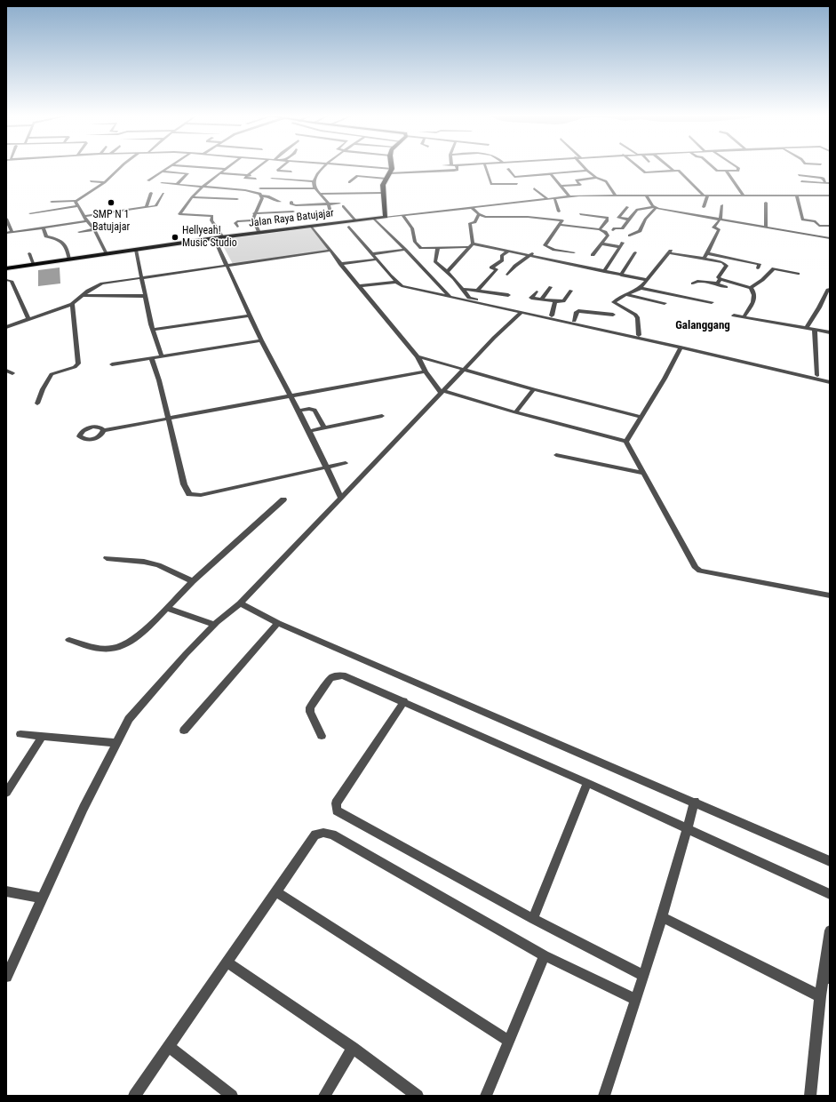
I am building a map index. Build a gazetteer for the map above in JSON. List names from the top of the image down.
{
  "streets": {
    "highway": ["Jalan Raya Batujajar"]
  },
  "districts": ["Galanggang"],
  "places": ["SMP N 1 Batujajar", "Hellyeah! Music Studio"]
}
